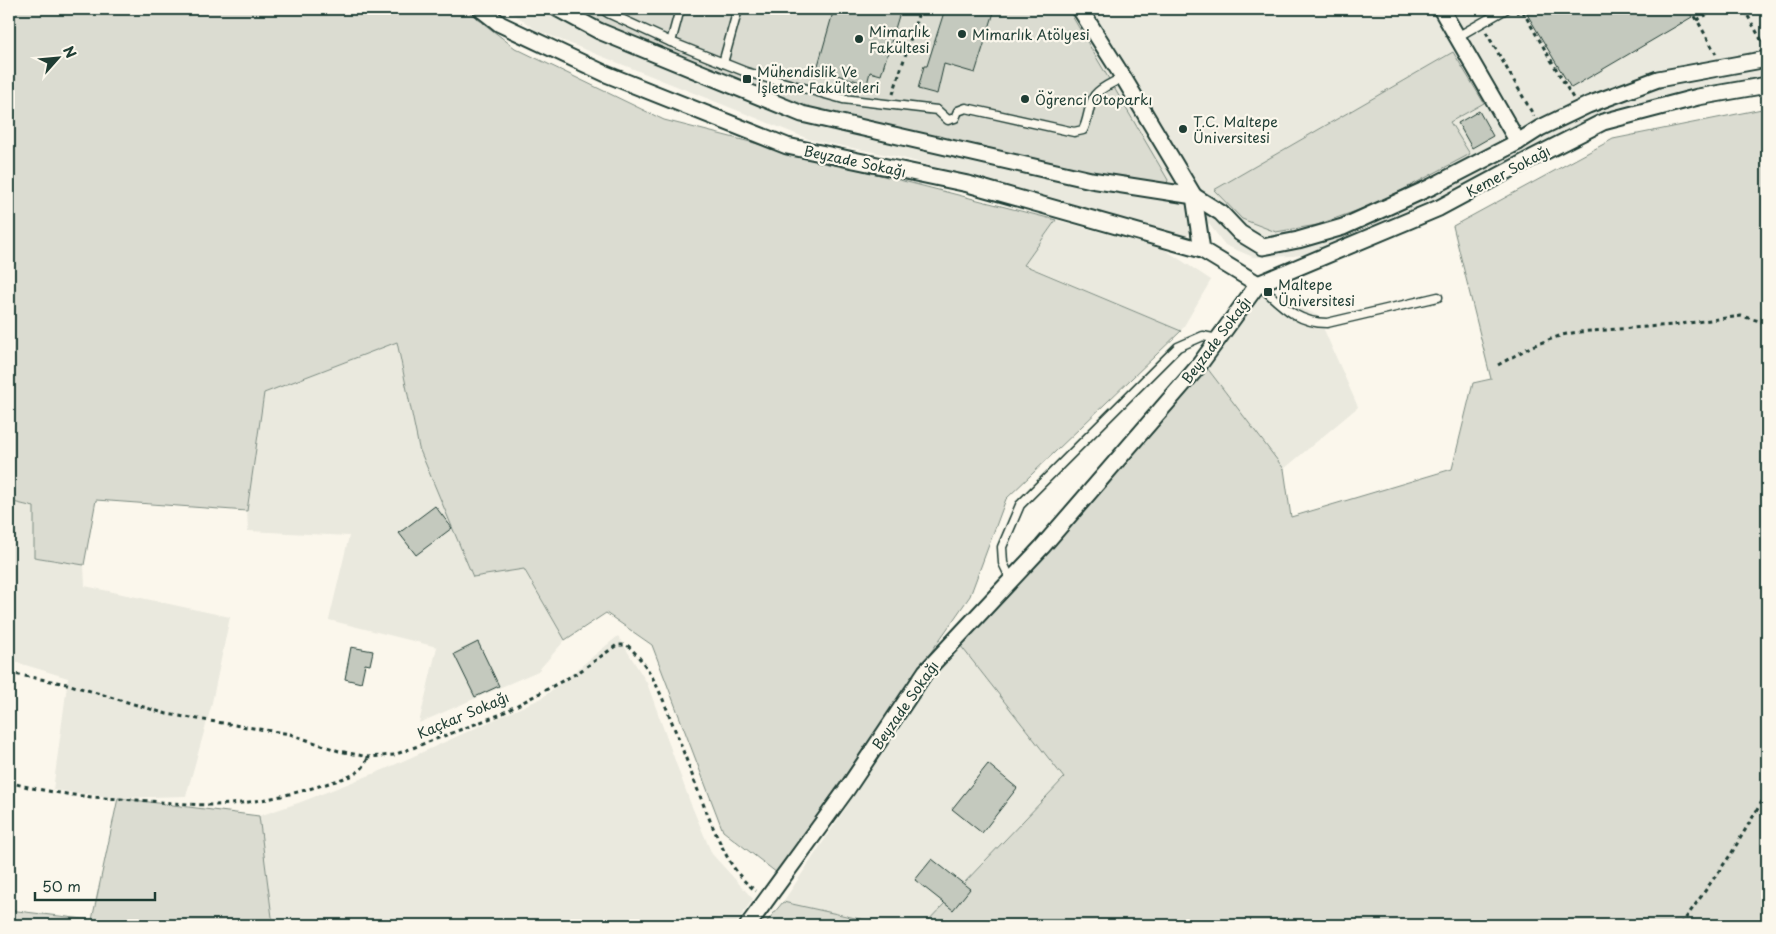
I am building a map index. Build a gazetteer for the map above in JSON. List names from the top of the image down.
{
  "streets": {
    "street": ["Beyzade Sokağı", "Kemer Sokağı"],
    "path": ["Kaçkar Sokağı"]
  },
  "crossings": [
    ["Beyzade Sokağı", "Kemer Sokağı"],
    ["Beyzade Sokağı", "Kaçkar Sokağı"]
  ],
  "places": {
    "other": [
      "Mimarlık Atölyesi",
      "Mimarlık Fakültesi",
      "Öğrenci Otoparkı",
      "T.C. Maltepe Üniversitesi"
    ],
    "transit": ["Mühendislik Ve İşletme Fakülteleri", "Maltepe Üniversitesi"]
  },
  "scale_bar": "50 m",
  "north": "top right"
}
